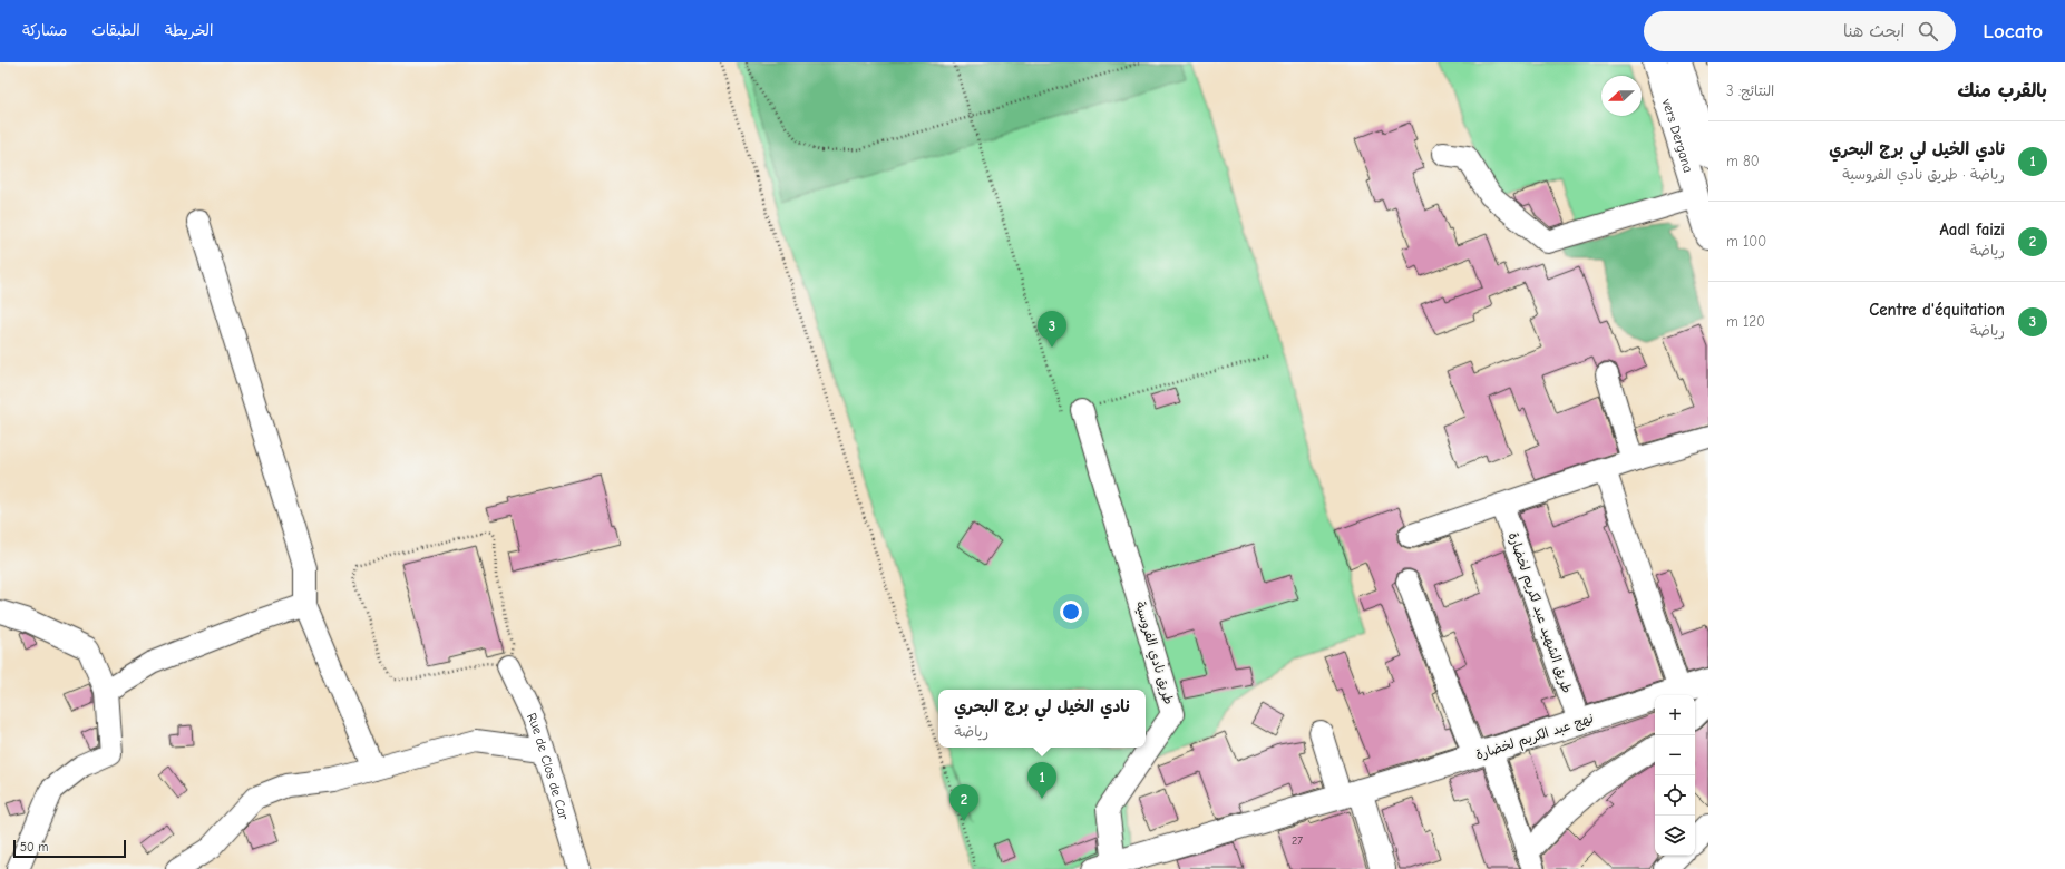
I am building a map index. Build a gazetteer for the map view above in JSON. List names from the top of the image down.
{
  "streets": {
    "main road": ["vers Dergana", "نهج عبد الكريم لخضارة"],
    "street": ["طريق الشهيد عبد لكريم لخضارة", "طريق نادي الفروسية", "Rue de Clos de Car"]
  },
  "crossings": [
    ["طريق الشهيد عبد لكريم لخضارة", "نهج عبد الكريم لخضارة"],
    ["طريق نادي الفروسية", "نهج عبد الكريم لخضارة"]
  ],
  "house_numbers": ["27"],
  "scale_bar": "50 m",
  "north": "left",
  "page": {
    "header": "Locato",
    "search": "ابحث هنا",
    "nav": ["الخريطة", "الطبقات", "مشاركة"],
    "heading": ["بالقرب منك", "النتائج: 3"],
    "list": [
      {
        "mark": "1",
        "name": "نادي الخيل لي برج البحري",
        "note": "رياضة · طريق نادي الفروسية",
        "value": "80 m"
      },
      {
        "mark": "2",
        "name": "Aadl faizi",
        "note": "رياضة",
        "value": "100 m"
      },
      {
        "mark": "3",
        "name": "Centre d'équitation",
        "note": "رياضة",
        "value": "120 m"
      }
    ],
    "pins": ["3", "1", "2"],
    "popup": ["نادي الخيل لي برج البحري", "رياضة"],
    "map_buttons": ["+", "−"],
    "scale": "50 m"
  }
}
